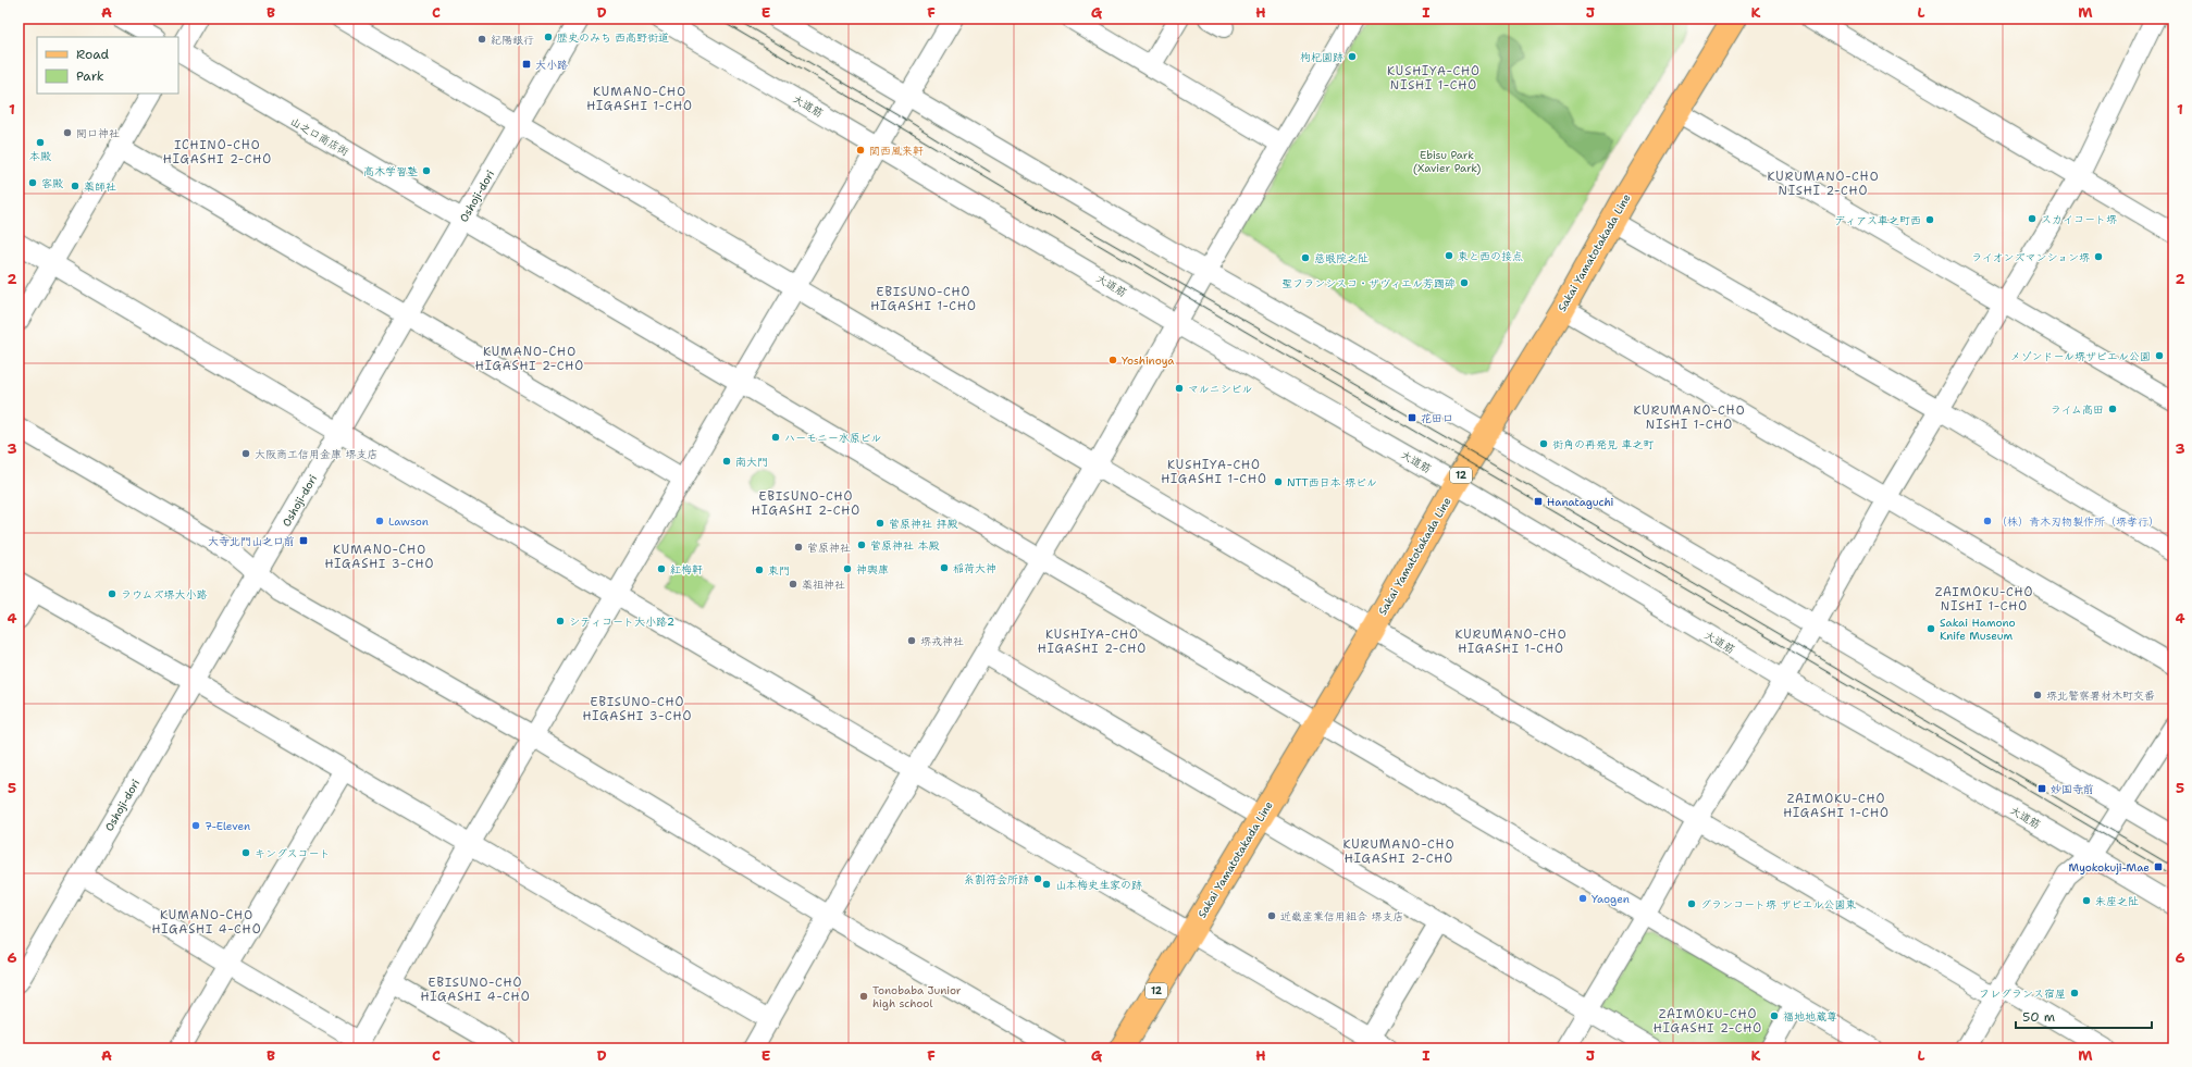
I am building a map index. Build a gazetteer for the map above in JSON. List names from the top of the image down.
{
  "streets": {
    "main road": ["Sakai Yamatotakada Line", "12"],
    "street": ["大道筋", "山之口商店街", "Oshoji-dori"]
  },
  "crossings": [
    ["大道筋", "Sakai Yamatotakada Line"],
    ["山之口商店街", "Oshoji-dori"],
    ["山之口商店街", "Sakai Yamatotakada Line"]
  ],
  "districts": [
    "KUSHIYA-CHO NISHI 1-CHO",
    "KUMANO-CHO HIGASHI 1-CHO",
    "ICHINO-CHO HIGASHI 2-CHO",
    "KURUMANO-CHO NISHI 2-CHO",
    "EBISUNO-CHO HIGASHI 1-CHO",
    "KUMANO-CHO HIGASHI 2-CHO",
    "KURUMANO-CHO NISHI 1-CHO",
    "KUSHIYA-CHO HIGASHI 1-CHO",
    "EBISUNO-CHO HIGASHI 2-CHO",
    "KUMANO-CHO HIGASHI 3-CHO",
    "ZAIMOKU-CHO NISHI 1-CHO",
    "KUSHIYA-CHO HIGASHI 2-CHO",
    "KURUMANO-CHO HIGASHI 1-CHO",
    "EBISUNO-CHO HIGASHI 3-CHO",
    "ZAIMOKU-CHO HIGASHI 1-CHO",
    "KURUMANO-CHO HIGASHI 2-CHO",
    "KUMANO-CHO HIGASHI 4-CHO",
    "EBISUNO-CHO HIGASHI 4-CHO",
    "ZAIMOKU-CHO HIGASHI 2-CHO"
  ],
  "parks": ["Ebisu Park (Xavier Park)"],
  "places": {
    "other": [
      "歴史のみち 西高野街道",
      "紀陽銀行",
      "枸杞園跡",
      "開口神社",
      "本殿",
      "関西風来軒",
      "高木学習塾",
      "客殿",
      "薬師社",
      "スカイコート堺",
      "ディアス車之町西",
      "東と西の接点",
      "ライオンズマンション堺",
      "慈眼院之阯",
      "聖フランシスコ・ザヴィエル芳躅碑",
      "メゾンドール堺ザビエル公園",
      "Yoshinoya",
      "マルニシビル",
      "ライム高田",
      "ハーモニー水原ビル",
      "街角の再発見 車之町",
      "大阪商工信用金庫 堺支店",
      "南大門",
      "NTT西日本 堺ビル",
      "Lawson",
      "（株）青木刃物製作所（堺孝行）",
      "菅原神社 拝殿",
      "菅原神社 本殿",
      "菅原神社",
      "稲荷大神",
      "紅梅軒",
      "神輿庫",
      "東門",
      "薬祖神社",
      "ラウムズ堺大小路",
      "シティコート大小路2",
      "Sakai Hamono Knife Museum",
      "堺戎神社",
      "堺北警察署材木町交番",
      "7-Eleven",
      "キングスコート",
      "糸割符会所跡",
      "山本梅史生家の跡",
      "Yaogen",
      "朱座之阯",
      "グランコート堺 ザビエル公園東",
      "近畿産業信用組合 堺支店",
      "フレグランス宿屋",
      "Tonobaba Junior high school",
      "福地地蔵尊"
    ],
    "transit": [
      "大小路",
      "花田口",
      "Hanataguchi",
      "大寺北門山之口前",
      "妙国寺前",
      "Myokokuji-Mae"
    ]
  },
  "legend": ["Road", "Park"],
  "scale_bar": "50 m",
  "grid": {
    "columns": [
      "A",
      "B",
      "C",
      "D",
      "E",
      "F",
      "G",
      "H",
      "I",
      "J",
      "K",
      "L",
      "M"
    ],
    "rows": [
      "1",
      "2",
      "3",
      "4",
      "5",
      "6"
    ]
  }
}
